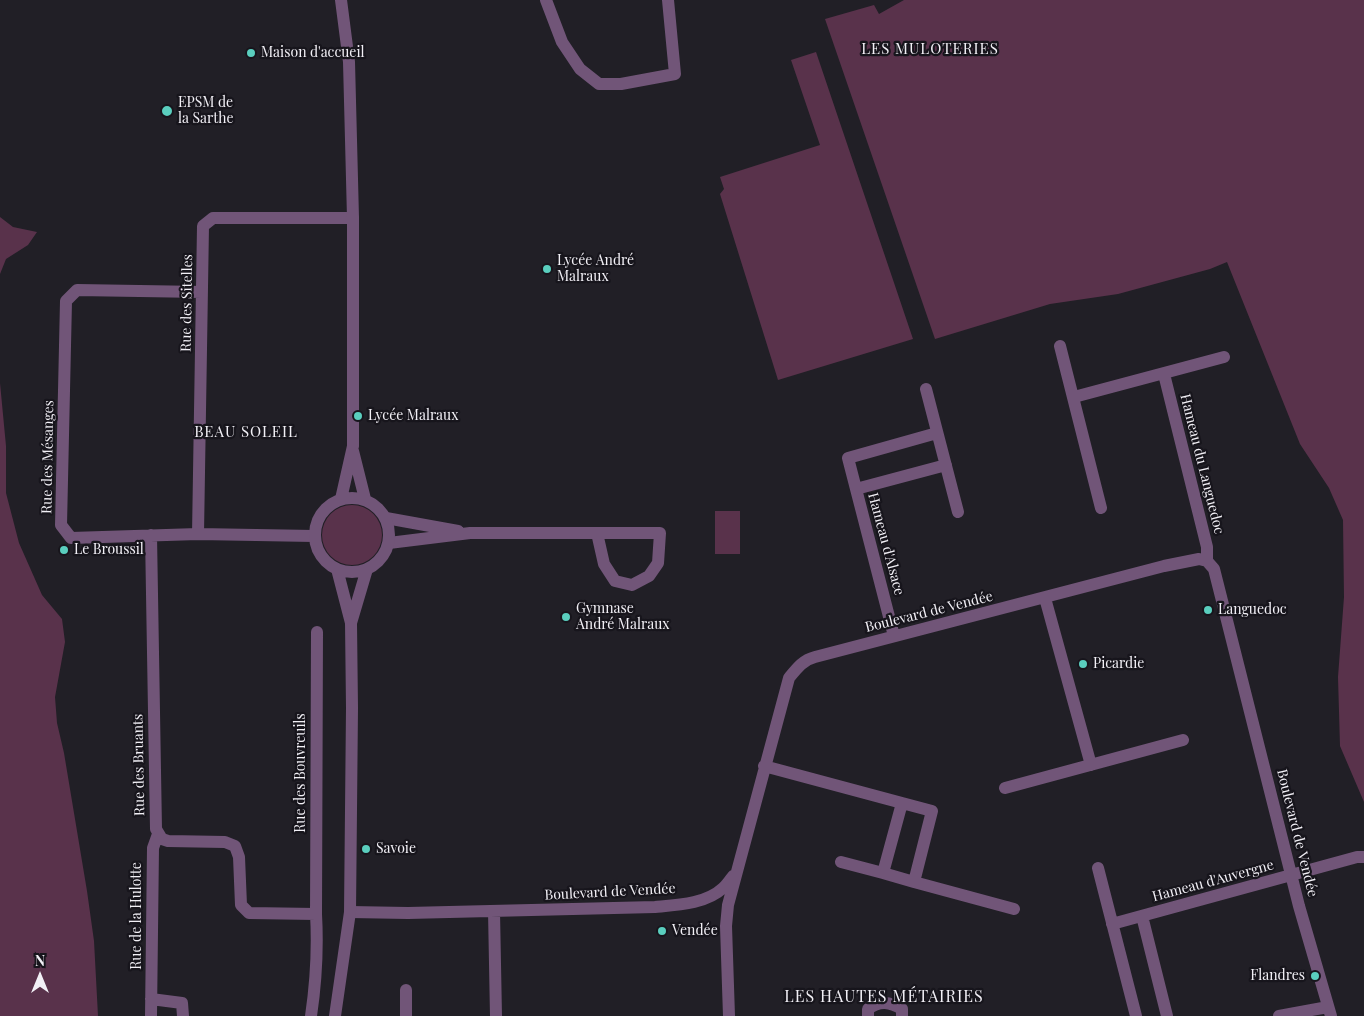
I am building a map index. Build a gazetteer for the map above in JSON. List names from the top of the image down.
{
  "streets": {
    "street": [
      "Rue des Sitelles",
      "Rue des Mésanges",
      "Hameau du Languedoc",
      "Hameau d'Alsace",
      "Boulevard de Vendée",
      "Rue des Bruants",
      "Rue des Bouvreuils",
      "Hameau d'Auvergne",
      "Rue de la Hulotte"
    ]
  },
  "crossings": [
    ["Rue des Sitelles", "Rue des Mésanges"],
    ["Rue des Mésanges", "Rue des Bruants"],
    ["Hameau du Languedoc", "Boulevard de Vendée"],
    ["Hameau d'Alsace", "Boulevard de Vendée"],
    ["Boulevard de Vendée", "Hameau d'Auvergne"],
    ["Rue des Bruants", "Rue des Bouvreuils"],
    ["Rue des Bruants", "Rue de la Hulotte"]
  ],
  "districts": ["LES MULOTERIES", "BEAU SOLEIL", "LES HAUTES MÉTAIRIES"],
  "places": [
    "Maison d'accueil",
    "EPSM de la Sarthe",
    "Lycée André Malraux",
    "Lycée Malraux",
    "Le Broussil",
    "Languedoc",
    "Gymnase André Malraux",
    "Picardie",
    "Savoie",
    "Vendée",
    "Flandres"
  ],
  "north": "top"
}
